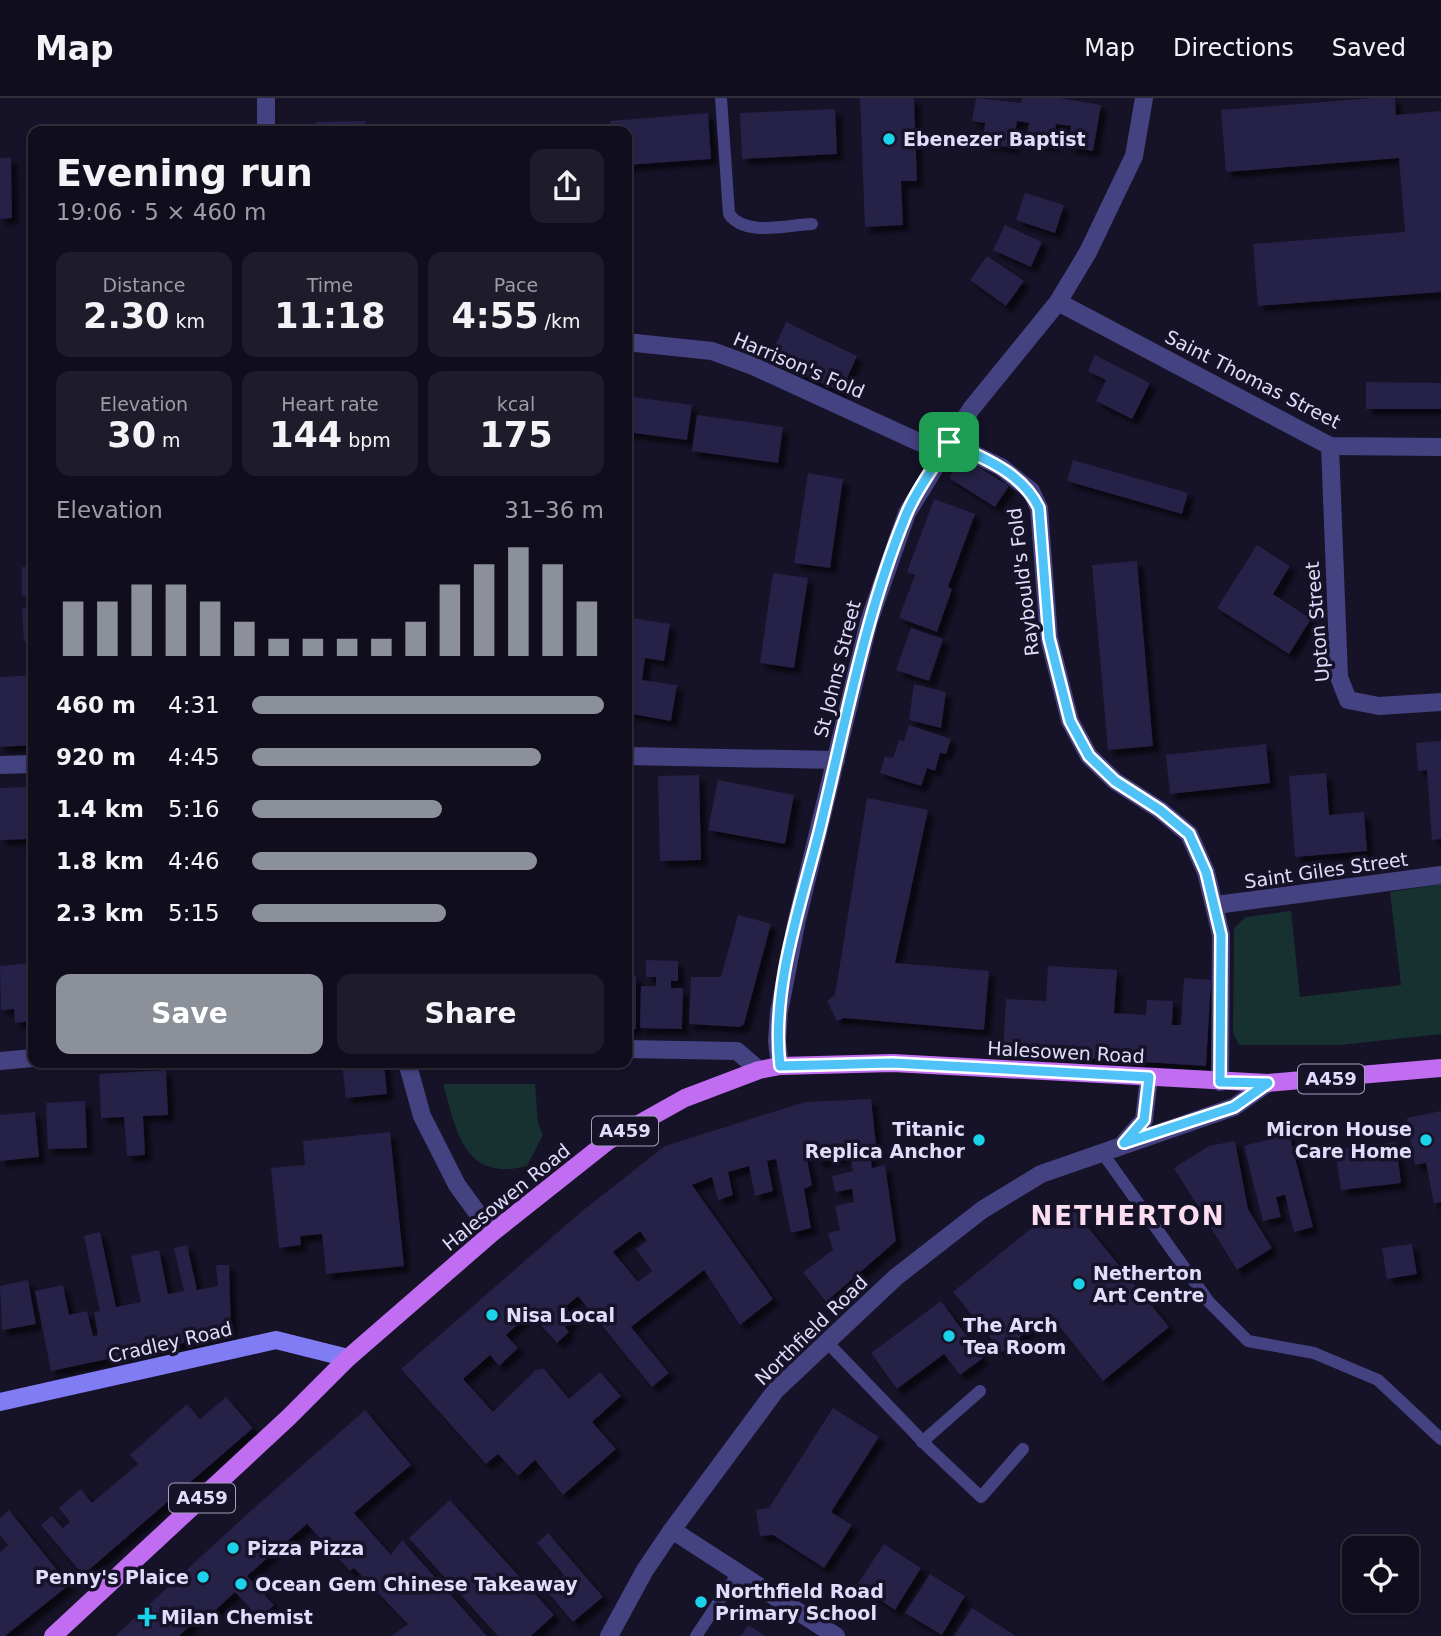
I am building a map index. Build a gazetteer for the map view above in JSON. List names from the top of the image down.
{
  "streets": {
    "main road": ["Halesowen Road", "A459", "Cradley Road"],
    "street": [
      "Harrison's Fold",
      "Saint Thomas Street",
      "Raybould's Fold",
      "Upton Street",
      "St Johns Street",
      "Saint Giles Street",
      "Northfield Road"
    ]
  },
  "crossings": [
    ["Harrison's Fold", "Raybould's Fold"],
    ["Harrison's Fold", "St Johns Street"],
    ["Saint Thomas Street", "Upton Street"],
    ["Saint Thomas Street", "St Johns Street"],
    ["Raybould's Fold", "St Johns Street"],
    ["Raybould's Fold", "Saint Giles Street"],
    ["Raybould's Fold", "Halesowen Road"],
    ["St Johns Street", "Halesowen Road"],
    ["Halesowen Road", "Northfield Road"],
    ["Halesowen Road", "Cradley Road"]
  ],
  "districts": ["NETHERTON"],
  "places": {
    "other": [
      "Ebenezer Baptist",
      "Titanic Replica Anchor",
      "Micron House Care Home",
      "Netherton Art Centre",
      "Nisa Local",
      "The Arch Tea Room",
      "Pizza Pizza",
      "Penny's Plaice",
      "Ocean Gem Chinese Takeaway",
      "Northfield Road Primary School"
    ],
    "health": ["Milan Chemist"]
  },
  "page": {
    "header": "Map",
    "nav": ["Map", "Directions", "Saved"],
    "heading": ["Evening run", "19:06 · 5 × 460 m"],
    "stats": [
      ["Distance", "2.30 km"],
      ["Time", "11:18"],
      ["Pace", "4:55 /km"],
      ["Elevation", "30 m"],
      ["Heart rate", "144 bpm"],
      ["kcal", "175"]
    ],
    "chart": ["Elevation", "31–36 m"],
    "list": [
      {
        "name": "460 m",
        "note": "4:31"
      },
      {
        "name": "920 m",
        "note": "4:45"
      },
      {
        "name": "1.4 km",
        "note": "5:16"
      },
      {
        "name": "1.8 km",
        "note": "4:46"
      },
      {
        "name": "2.3 km",
        "note": "5:15"
      }
    ],
    "buttons": ["Save", "Share"]
  }
}
